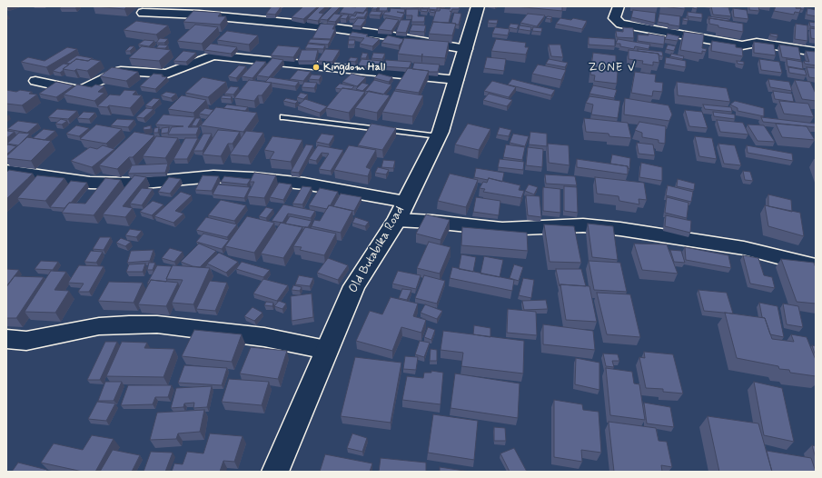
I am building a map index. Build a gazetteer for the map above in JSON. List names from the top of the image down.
{
  "streets": {
    "main road": ["Old Butabika Road"]
  },
  "districts": ["ZONE V"],
  "places": ["Kingdom Hall"]
}
